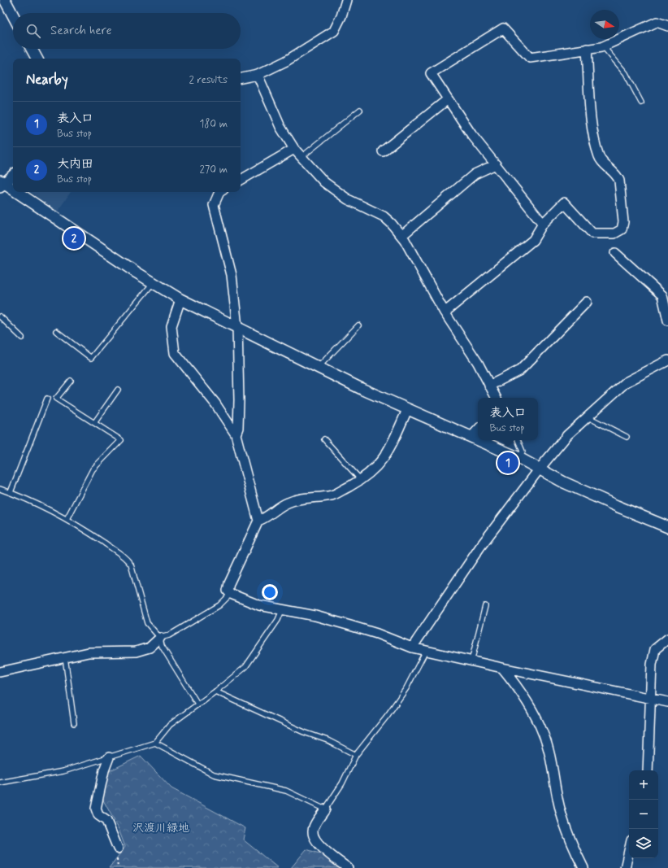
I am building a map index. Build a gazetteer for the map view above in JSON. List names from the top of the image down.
{
  "parks": ["沢渡川緑地"],
  "north": "right",
  "page": {
    "search": "Search here",
    "heading": ["Nearby", "2 results"],
    "list": [
      {
        "mark": "1",
        "name": "表入口",
        "note": "Bus stop",
        "value": "180 m"
      },
      {
        "mark": "2",
        "name": "大内田",
        "note": "Bus stop",
        "value": "270 m"
      }
    ],
    "pins": ["2", "1"],
    "popup": ["表入口", "Bus stop"],
    "map_buttons": ["+", "−"]
  }
}
